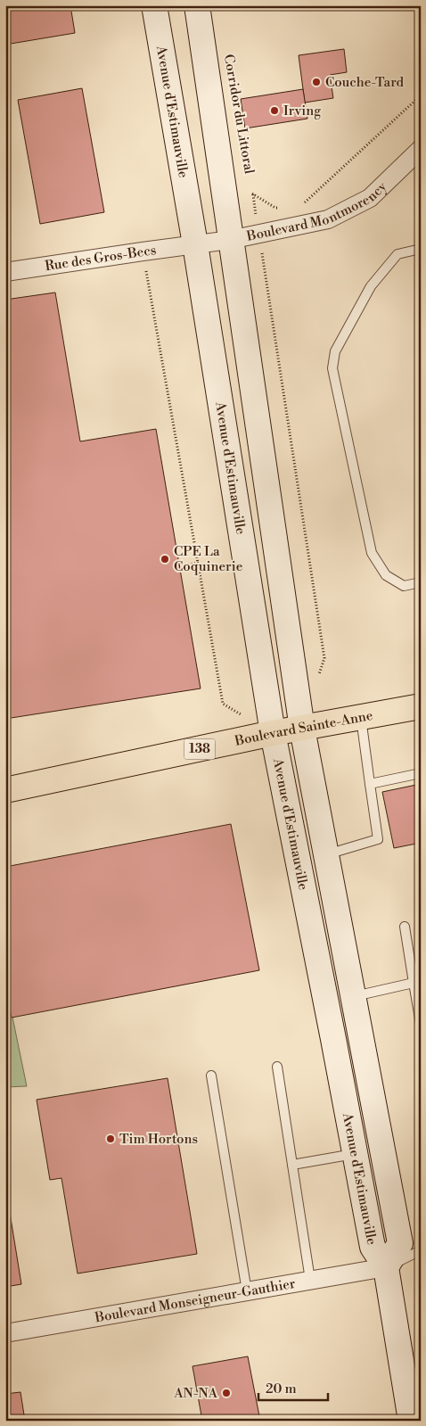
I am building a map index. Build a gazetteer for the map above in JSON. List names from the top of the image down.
{
  "streets": {
    "main road": ["Avenue d'Estimauville", "Boulevard Sainte-Anne", "138"],
    "street": ["Boulevard Montmorency", "Rue des Gros-Becs", "Boulevard Monseigneur-Gauthier"],
    "path": ["Corridor du Littoral"]
  },
  "crossings": [
    ["Avenue d'Estimauville", "Boulevard Montmorency"],
    ["Avenue d'Estimauville", "Rue des Gros-Becs"],
    ["Avenue d'Estimauville", "Boulevard Sainte-Anne"],
    ["Avenue d'Estimauville", "Boulevard Monseigneur-Gauthier"],
    ["Boulevard Montmorency", "Rue des Gros-Becs"]
  ],
  "places": [
    "Couche-Tard",
    "Irving",
    "CPE La Coquinerie",
    "Tim Hortons",
    "AN-NA"
  ],
  "scale_bar": "20 m"
}
